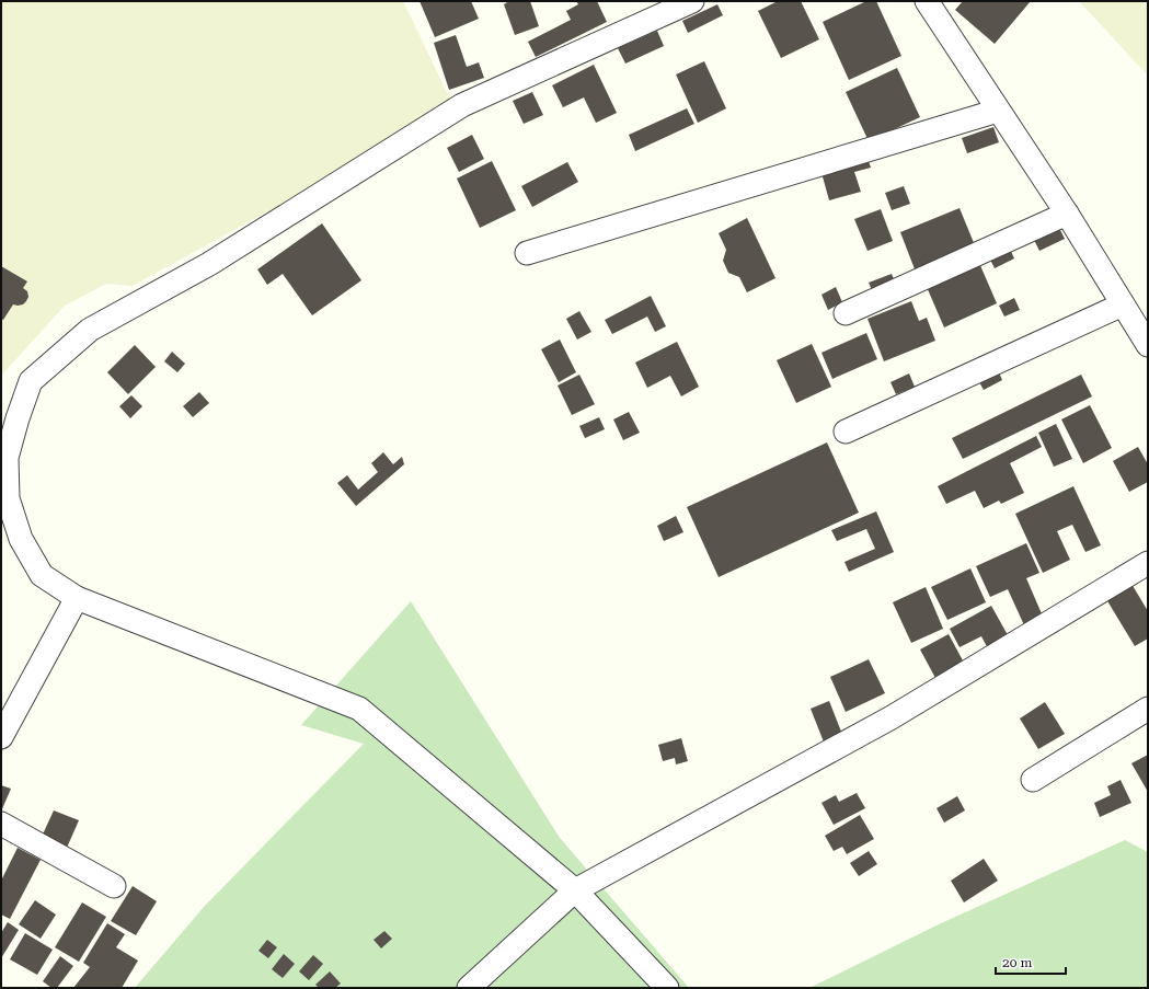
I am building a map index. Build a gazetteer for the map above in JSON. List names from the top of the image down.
{
  "scale_bar": "20 m"
}
